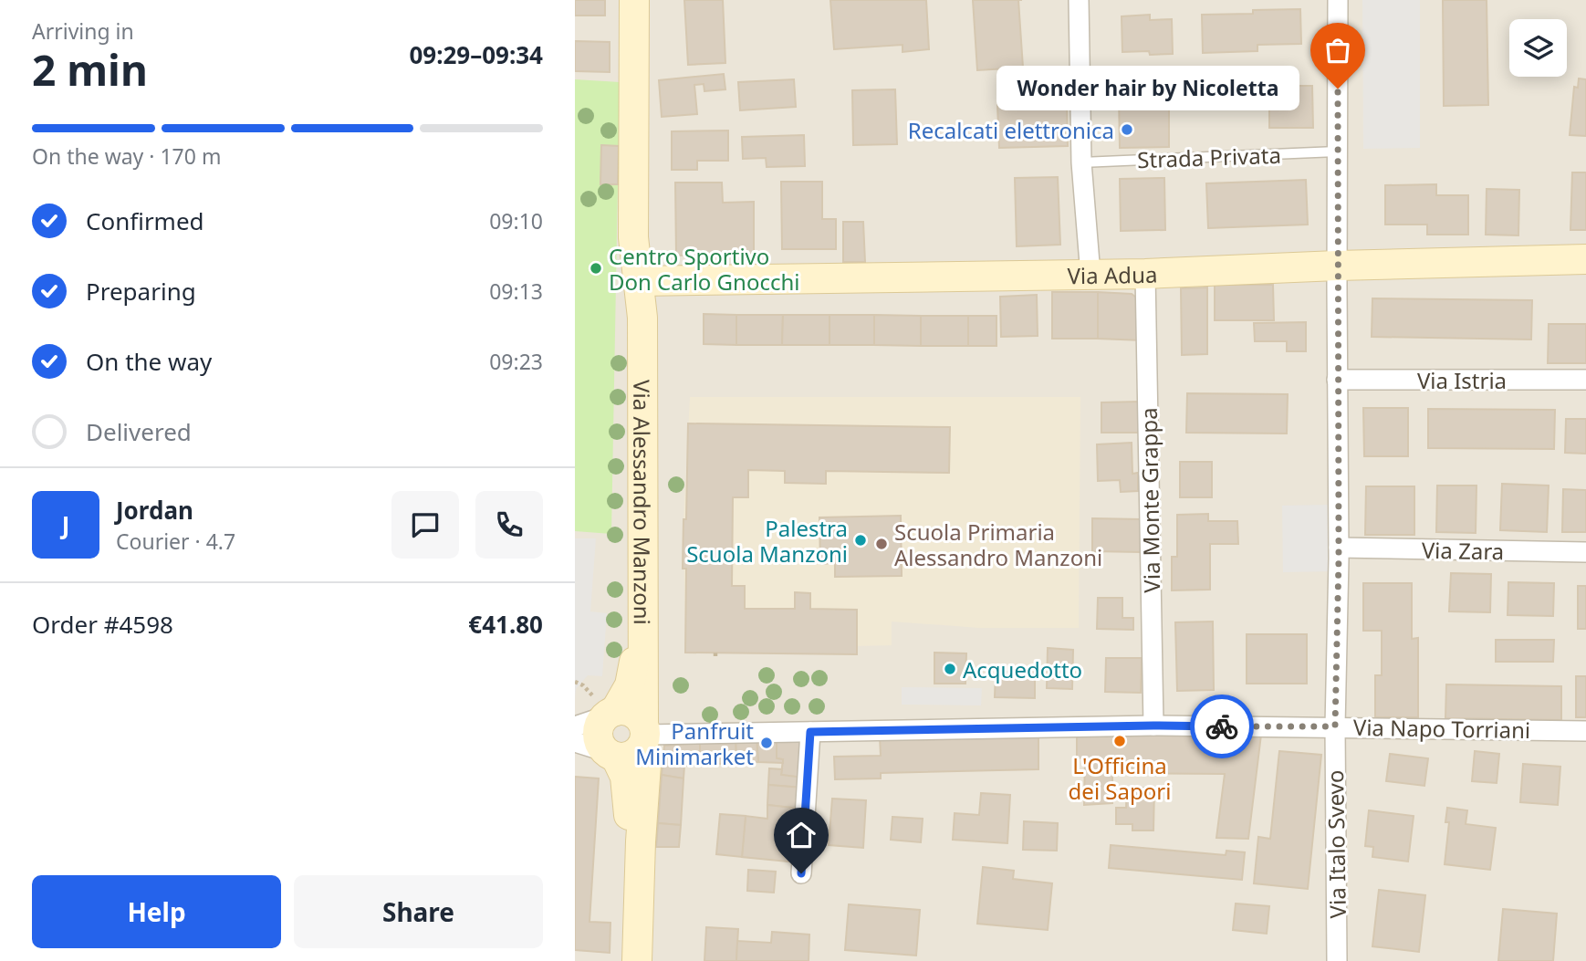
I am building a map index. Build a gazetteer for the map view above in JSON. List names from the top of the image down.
{
  "streets": {
    "street": [
      "Via Adua",
      "Via Istria",
      "Via Monte Grappa",
      "Via Alessandro Manzoni",
      "Via Zara",
      "Via Napo Torriani",
      "Via Italo Svevo"
    ],
    "lane": ["Strada Privata"]
  },
  "crossings": [
    ["Strada Privata", "Via Italo Svevo"],
    ["Via Adua", "Via Monte Grappa"],
    ["Via Adua", "Via Alessandro Manzoni"],
    ["Via Adua", "Via Italo Svevo"],
    ["Via Istria", "Via Italo Svevo"],
    ["Via Monte Grappa", "Via Napo Torriani"],
    ["Via Alessandro Manzoni", "Via Napo Torriani"],
    ["Via Zara", "Via Italo Svevo"],
    ["Via Napo Torriani", "Via Italo Svevo"]
  ],
  "places": [
    "Wonder hair by Nicoletta",
    "Recalcati elettronica",
    "Centro Sportivo Don Carlo Gnocchi",
    "Palestra Scuola Manzoni",
    "Scuola Primaria Alessandro Manzoni",
    "Acquedotto",
    "L'Officina dei Sapori",
    "Panfruit Minimarket"
  ],
  "page": {
    "heading": ["2 min", "Arriving in", "09:29–09:34"],
    "panel": [
      "Jordan",
      "Courier · 4.7",
      "Order #4598",
      "€41.80"
    ],
    "bubble": "Wonder hair by Nicoletta",
    "bar": "On the way · 170 m",
    "list": [
      ["Confirmed", "09:10"],
      ["Preparing", "09:13"],
      ["On the way", "09:23"],
      "Delivered"
    ],
    "round": "J",
    "buttons": ["Help", "Share"]
  }
}
